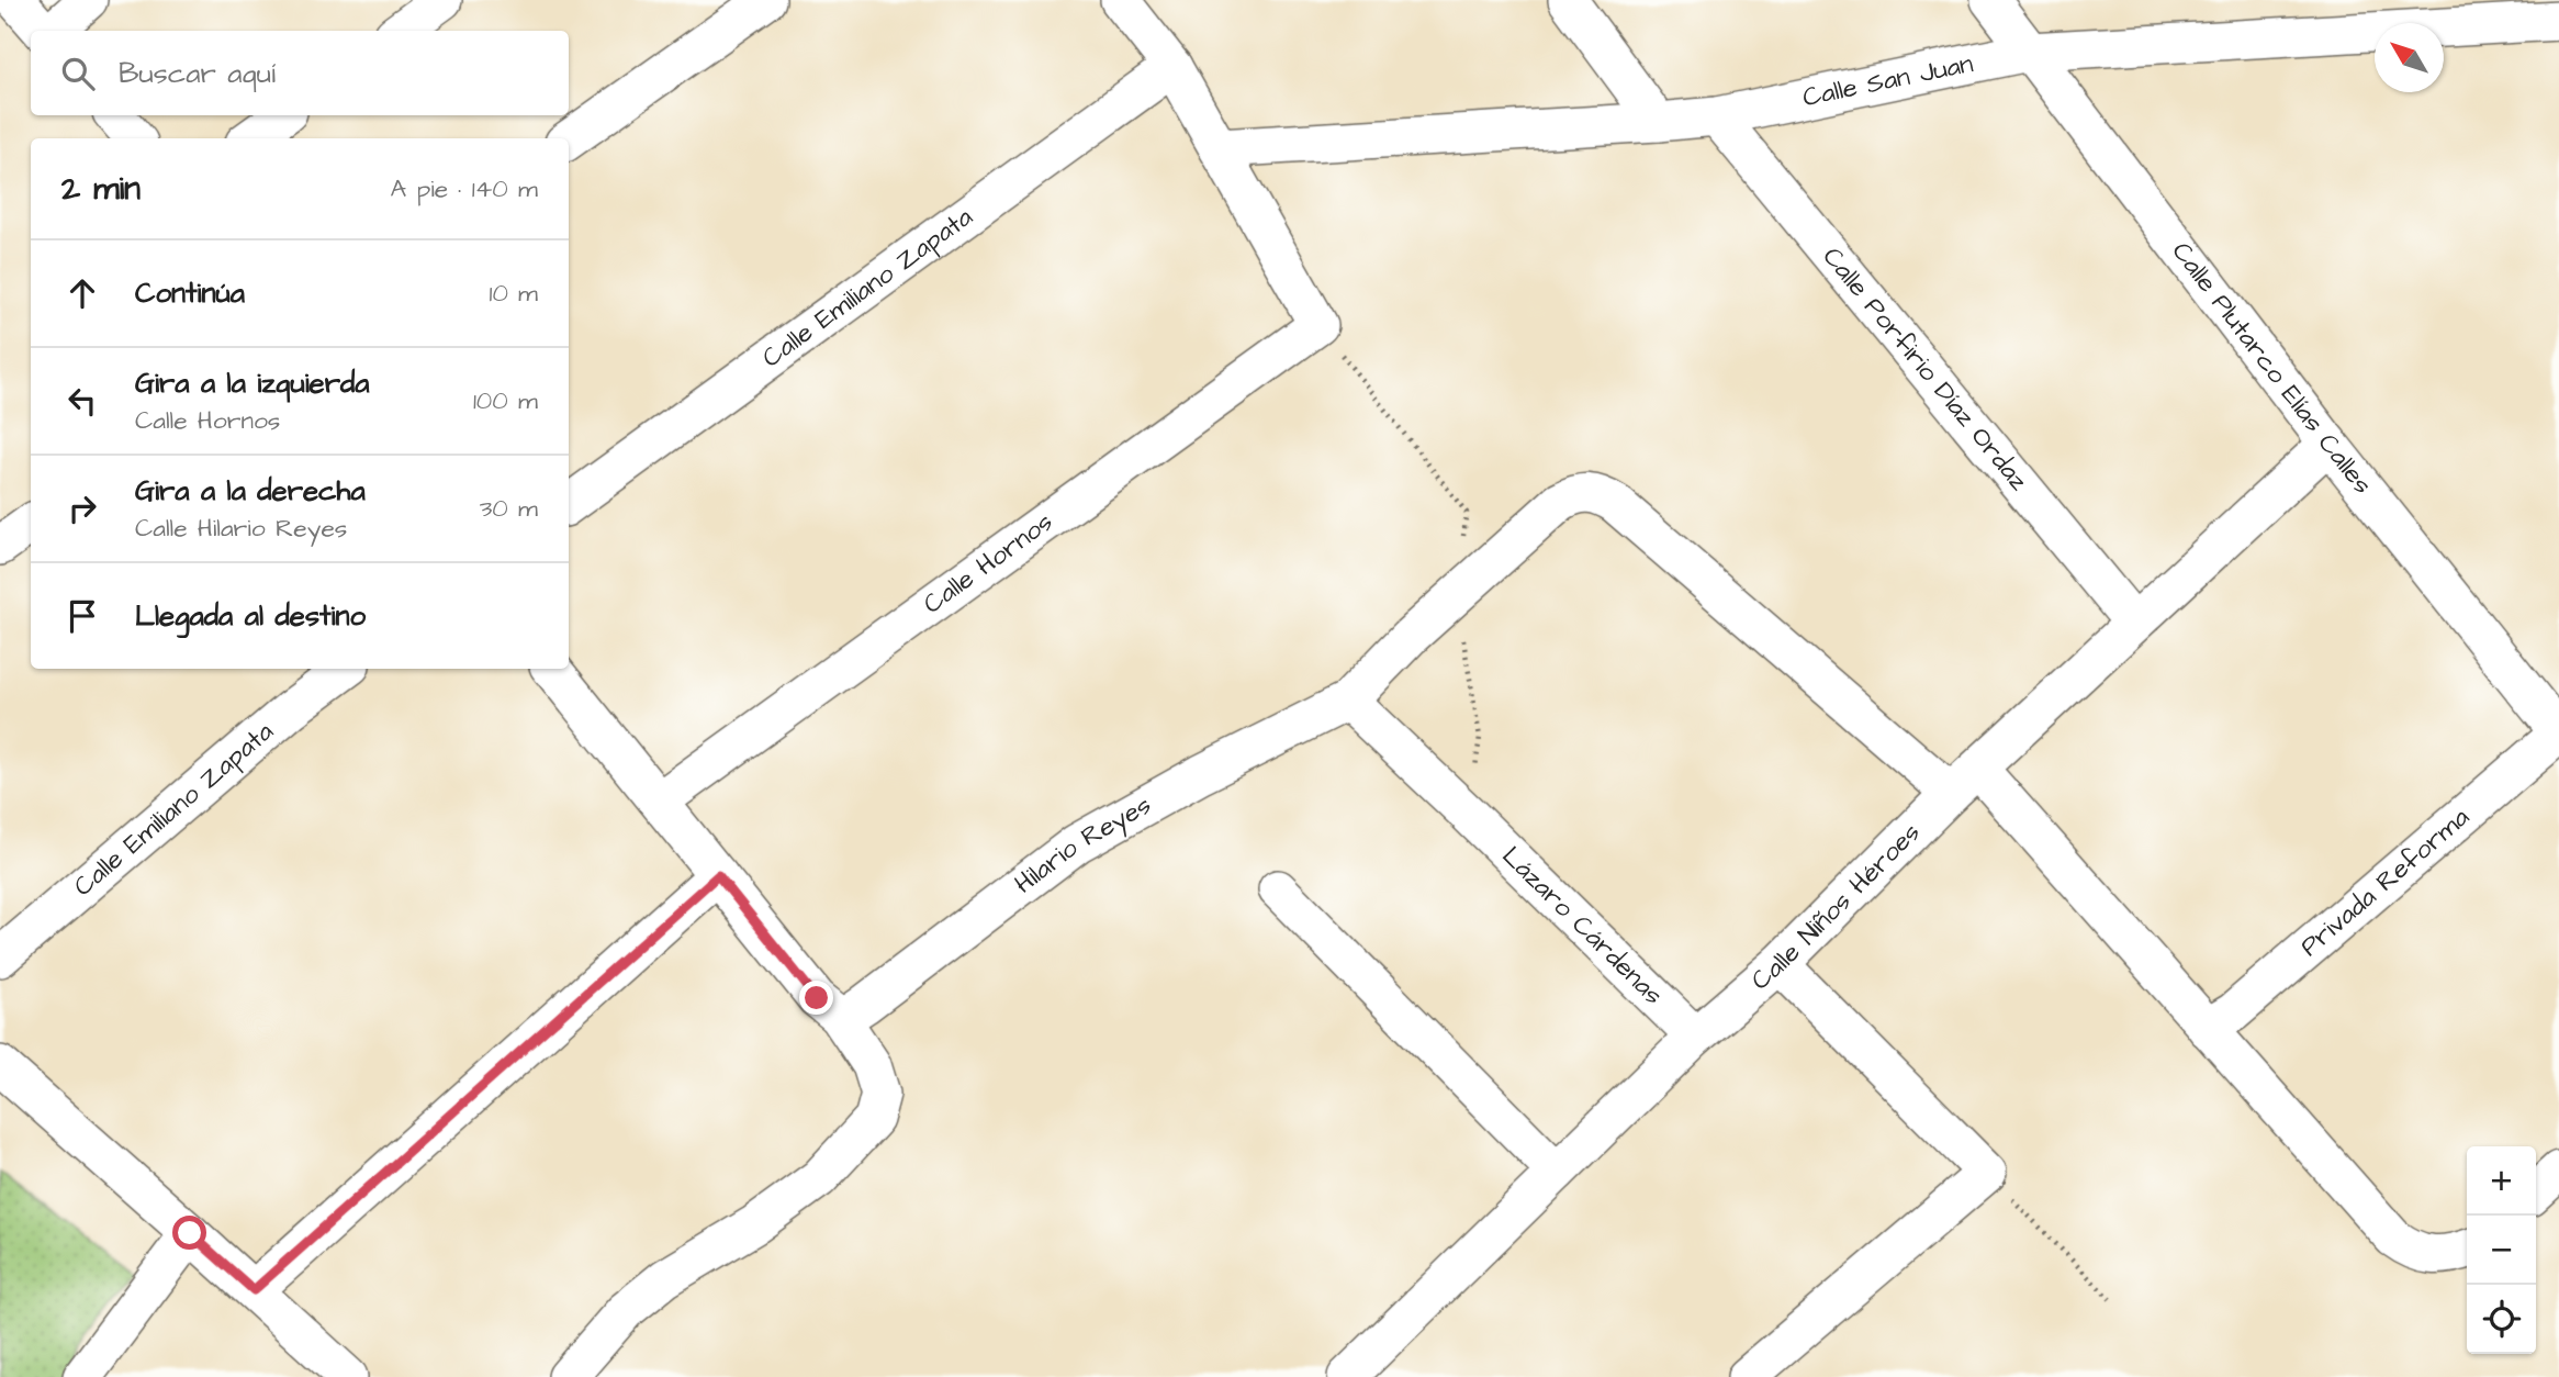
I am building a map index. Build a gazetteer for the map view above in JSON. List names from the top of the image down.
{
  "streets": {
    "street": [
      "Calle San Juan",
      "Calle Emiliano Zapata",
      "Calle Plutarco Elías Calles",
      "Calle Porfirio Díaz Ordaz",
      "Calle Hornos",
      "Hilario Reyes",
      "Privada Reforma",
      "Calle Niños Héroes",
      "Lázaro Cárdenas"
    ]
  },
  "crossings": [
    ["Calle San Juan", "Calle Plutarco Elías Calles"],
    ["Calle San Juan", "Calle Porfirio Díaz Ordaz"],
    ["Calle Plutarco Elías Calles", "Privada Reforma"],
    ["Calle Plutarco Elías Calles", "Calle Niños Héroes"],
    ["Calle Porfirio Díaz Ordaz", "Calle Niños Héroes"],
    ["Hilario Reyes", "Lázaro Cárdenas"],
    ["Calle Niños Héroes", "Lázaro Cárdenas"]
  ],
  "north": "top left",
  "page": {
    "search": "Buscar aquí",
    "heading": ["2 min", "A pie · 140 m"],
    "list": [
      ["Continúa", "10 m"],
      ["Gira a la izquierda", "Calle Hornos", "100 m"],
      ["Gira a la derecha", "Calle Hilario Reyes", "30 m"],
      "Llegada al destino"
    ],
    "map_buttons": ["+", "−"]
  }
}
